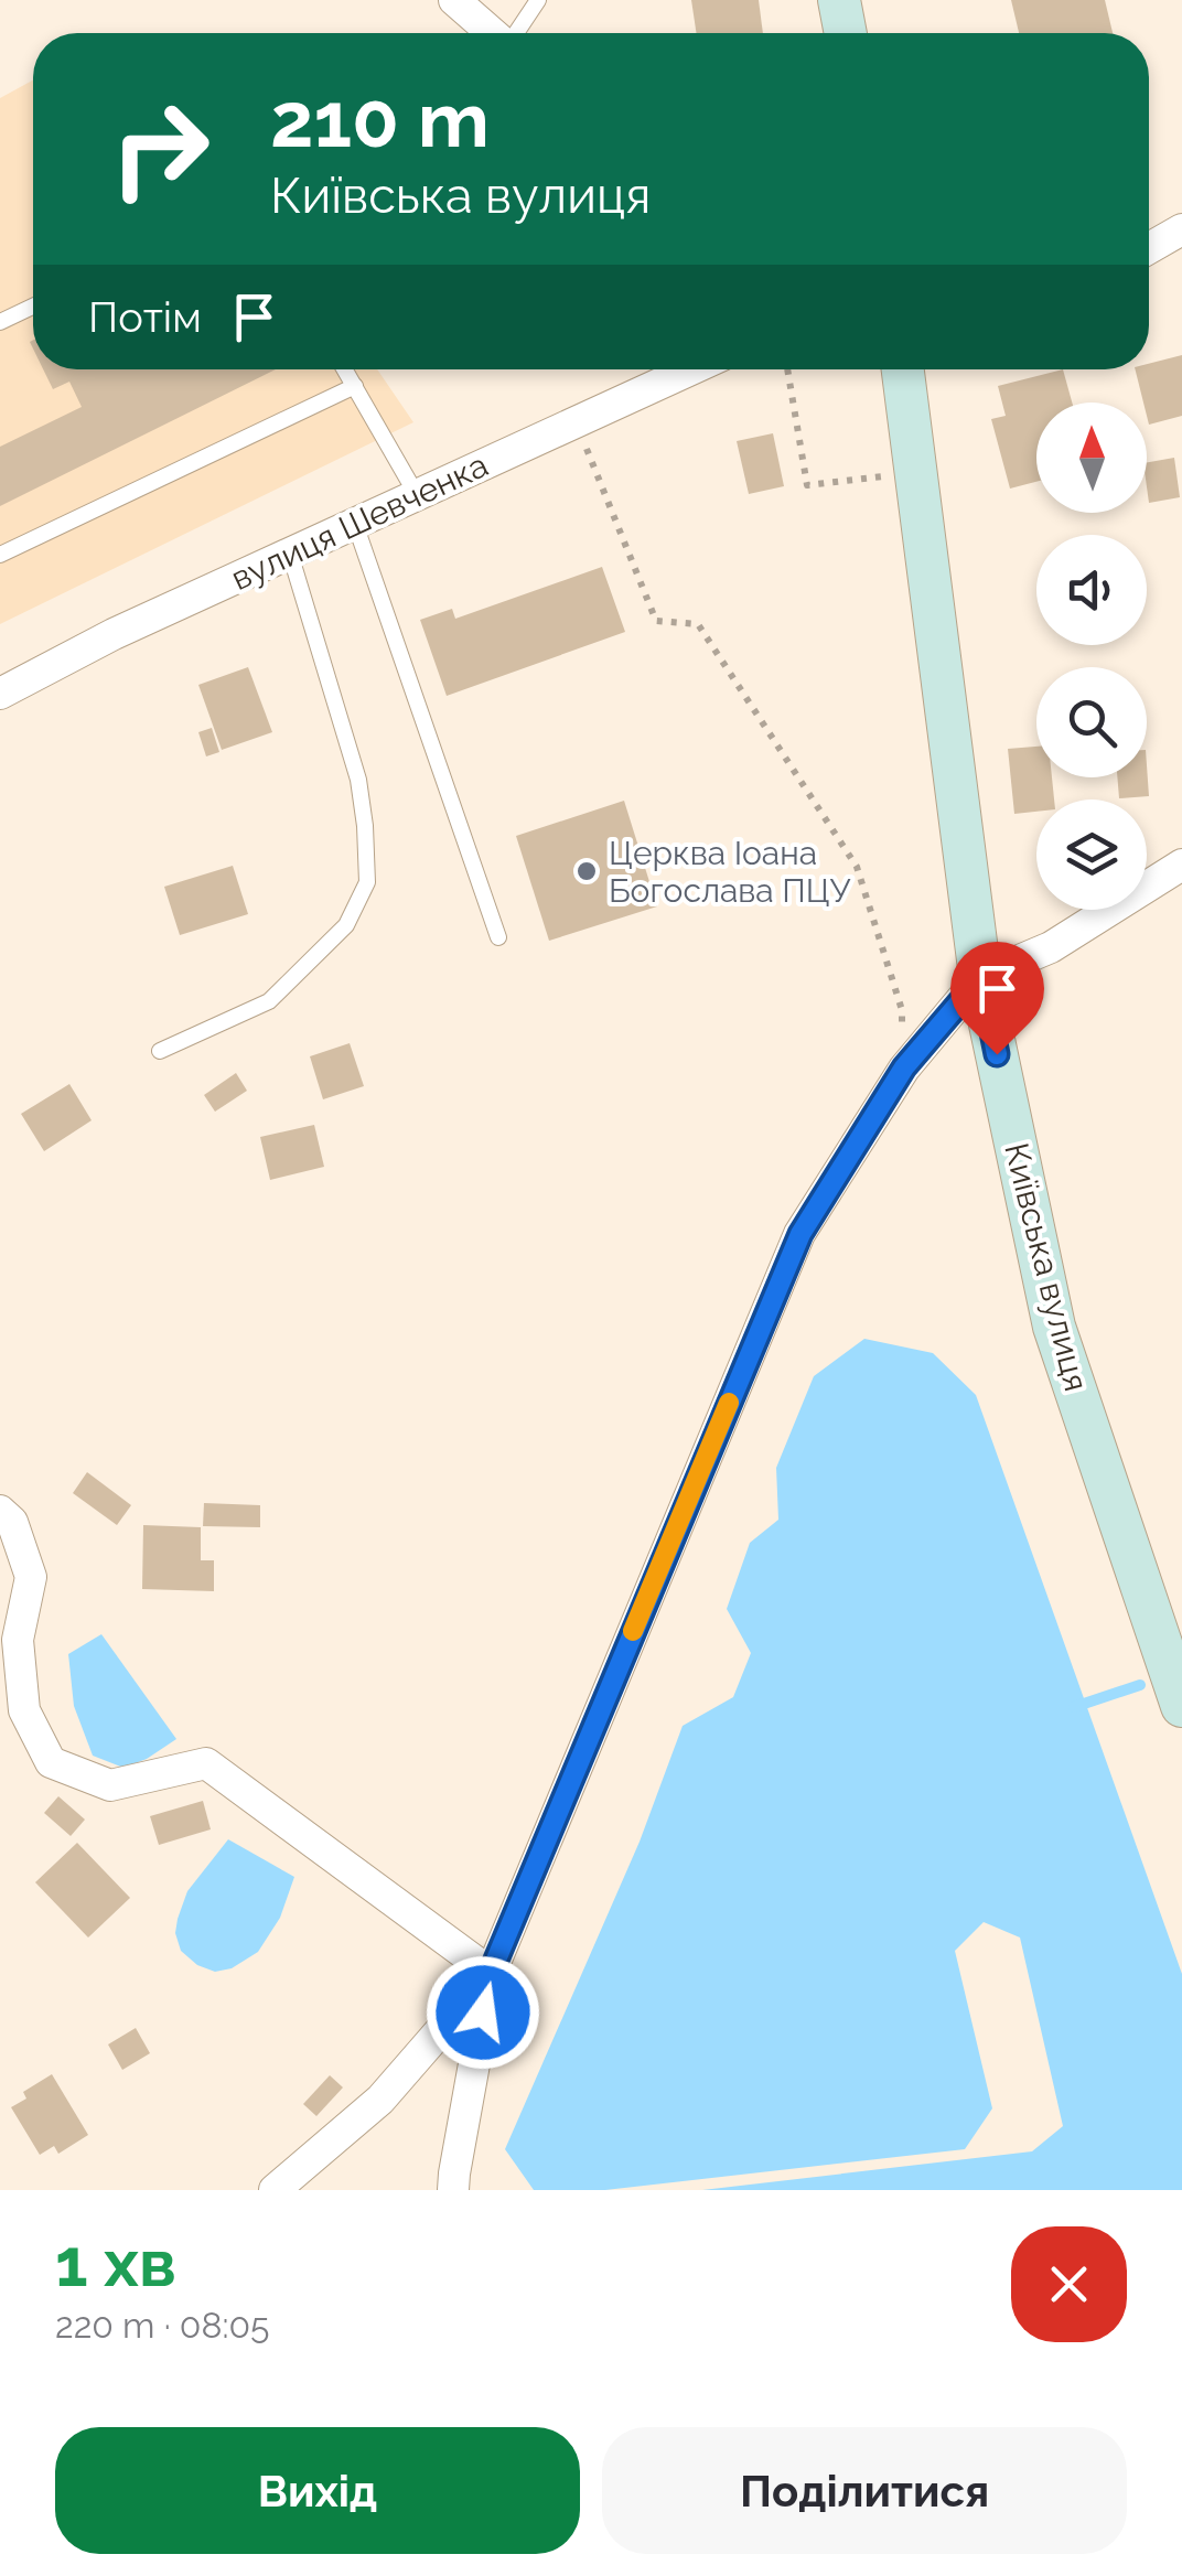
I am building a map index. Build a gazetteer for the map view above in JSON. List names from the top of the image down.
{
  "streets": {
    "main road": ["Київська вулиця"],
    "street": ["вулиця Шевченка"]
  },
  "places": ["Церква Іоана Богослава ПЦУ"],
  "north": "top",
  "page": {
    "turn": ["210 m", "Київська вулиця"],
    "then": "Потім",
    "heading": ["1 хв", "220 m · 08:05"],
    "buttons": ["Вихід", "Поділитися"]
  }
}
